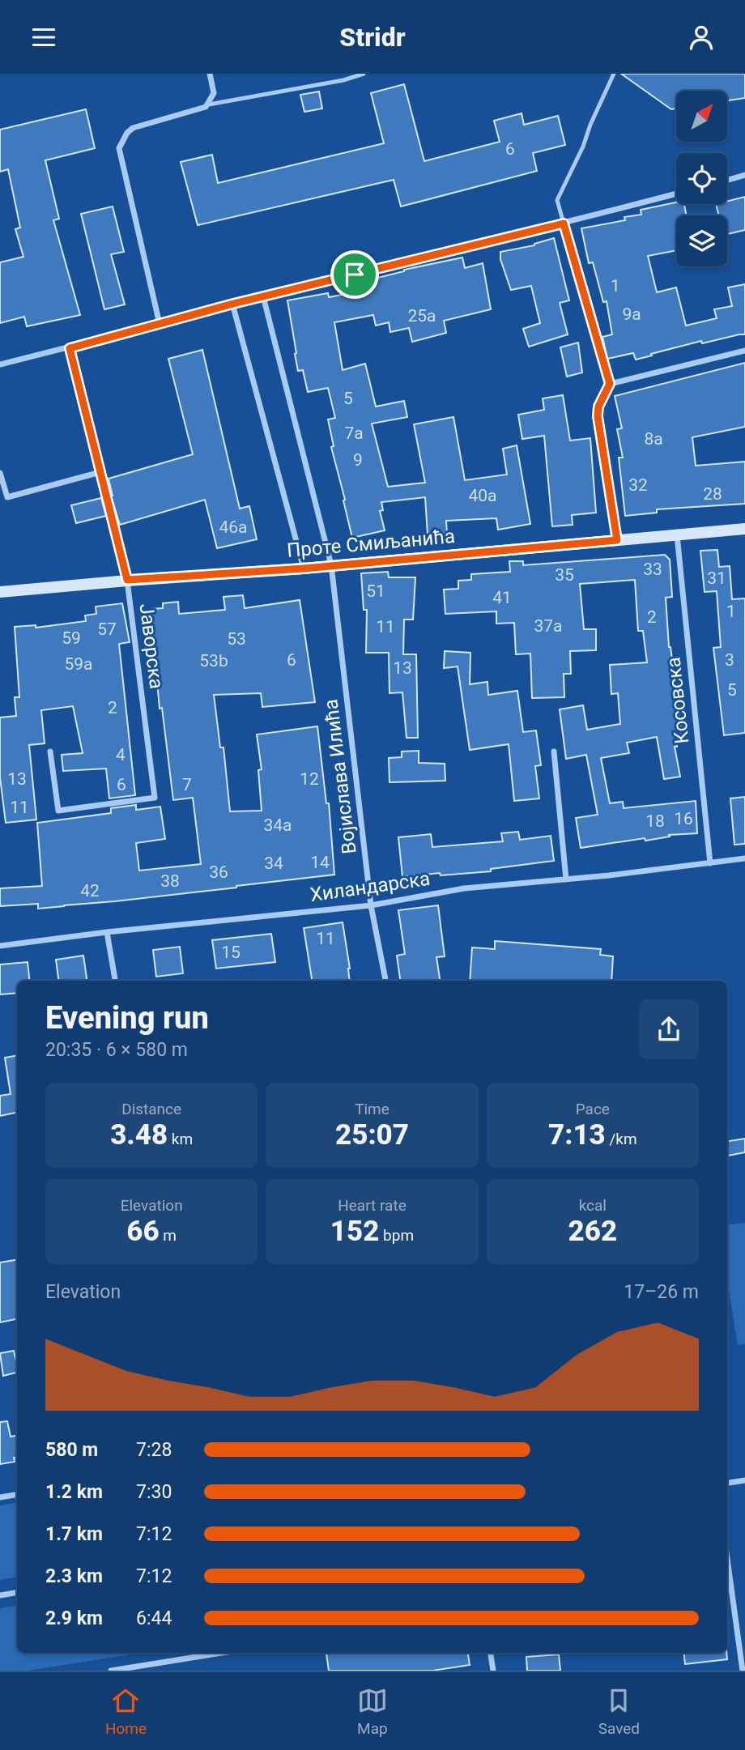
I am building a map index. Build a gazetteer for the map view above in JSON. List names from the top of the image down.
{
  "streets": {
    "street": [
      "Проте Смиљанића",
      "Јаворска",
      "Косовска",
      "Војислава Илића",
      "Хиландарска"
    ]
  },
  "crossings": [
    ["Проте Смиљанића", "Јаворска"],
    ["Проте Смиљанића", "Косовска"],
    ["Проте Смиљанића", "Војислава Илића"],
    ["Косовска", "Хиландарска"],
    ["Војислава Илића", "Хиландарска"]
  ],
  "house_numbers": [
    "6",
    "1",
    "9a",
    "25a",
    "5",
    "7a",
    "8a",
    "9",
    "32",
    "28",
    "40a",
    "46a",
    "33",
    "35",
    "31",
    "51",
    "41",
    "1",
    "2",
    "37a",
    "11",
    "57",
    "59",
    "53",
    "6",
    "3",
    "53b",
    "59a",
    "13",
    "5",
    "2",
    "4",
    "13",
    "12",
    "6",
    "7",
    "11",
    "16",
    "18",
    "34a",
    "14",
    "34",
    "36",
    "38",
    "42",
    "11",
    "15"
  ],
  "north": "top right",
  "page": {
    "header": "Stridr",
    "heading": ["Evening run", "20:35 · 6 × 580 m"],
    "stats": [
      ["Distance", "3.48 km"],
      ["Time", "25:07"],
      ["Pace", "7:13 /km"],
      ["Elevation", "66 m"],
      ["Heart rate", "152 bpm"],
      ["kcal", "262"]
    ],
    "chart": ["Elevation", "17–26 m"],
    "list": [
      {
        "name": "580 m",
        "note": "7:28"
      },
      {
        "name": "1.2 km",
        "note": "7:30"
      },
      {
        "name": "1.7 km",
        "note": "7:12"
      },
      {
        "name": "2.3 km",
        "note": "7:12"
      },
      {
        "name": "2.9 km",
        "note": "6:44"
      }
    ],
    "tabs": ["Home", "Map", "Saved"]
  }
}
